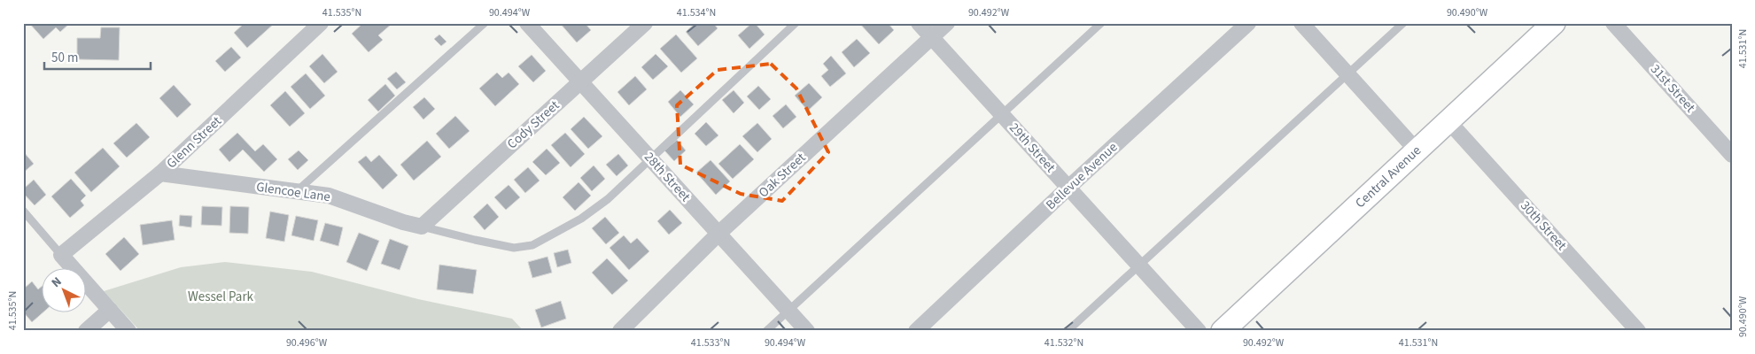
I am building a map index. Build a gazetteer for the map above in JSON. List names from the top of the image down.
{
  "streets": {
    "street": [
      "31st Street",
      "Cody Street",
      "Glenn Street",
      "29th Street",
      "Oak Street",
      "Bellevue Avenue",
      "28th Street",
      "Central Avenue",
      "Glencoe Lane",
      "30th Street"
    ]
  },
  "crossings": [
    ["Cody Street", "28th Street"],
    ["Cody Street", "Glencoe Lane"],
    ["Glenn Street", "Glencoe Lane"],
    ["29th Street", "Oak Street"],
    ["29th Street", "Bellevue Avenue"],
    ["Oak Street", "28th Street"],
    ["Central Avenue", "30th Street"]
  ],
  "parks": ["Wessel Park"],
  "scale_bar": "50 m",
  "north": "top left",
  "coordinates": [
    "41.535°N",
    "90.494°W",
    "41.534°N",
    "90.492°W",
    "90.490°W",
    "41.531°N",
    "90.496°W",
    "41.533°N",
    "41.532°N"
  ]
}
